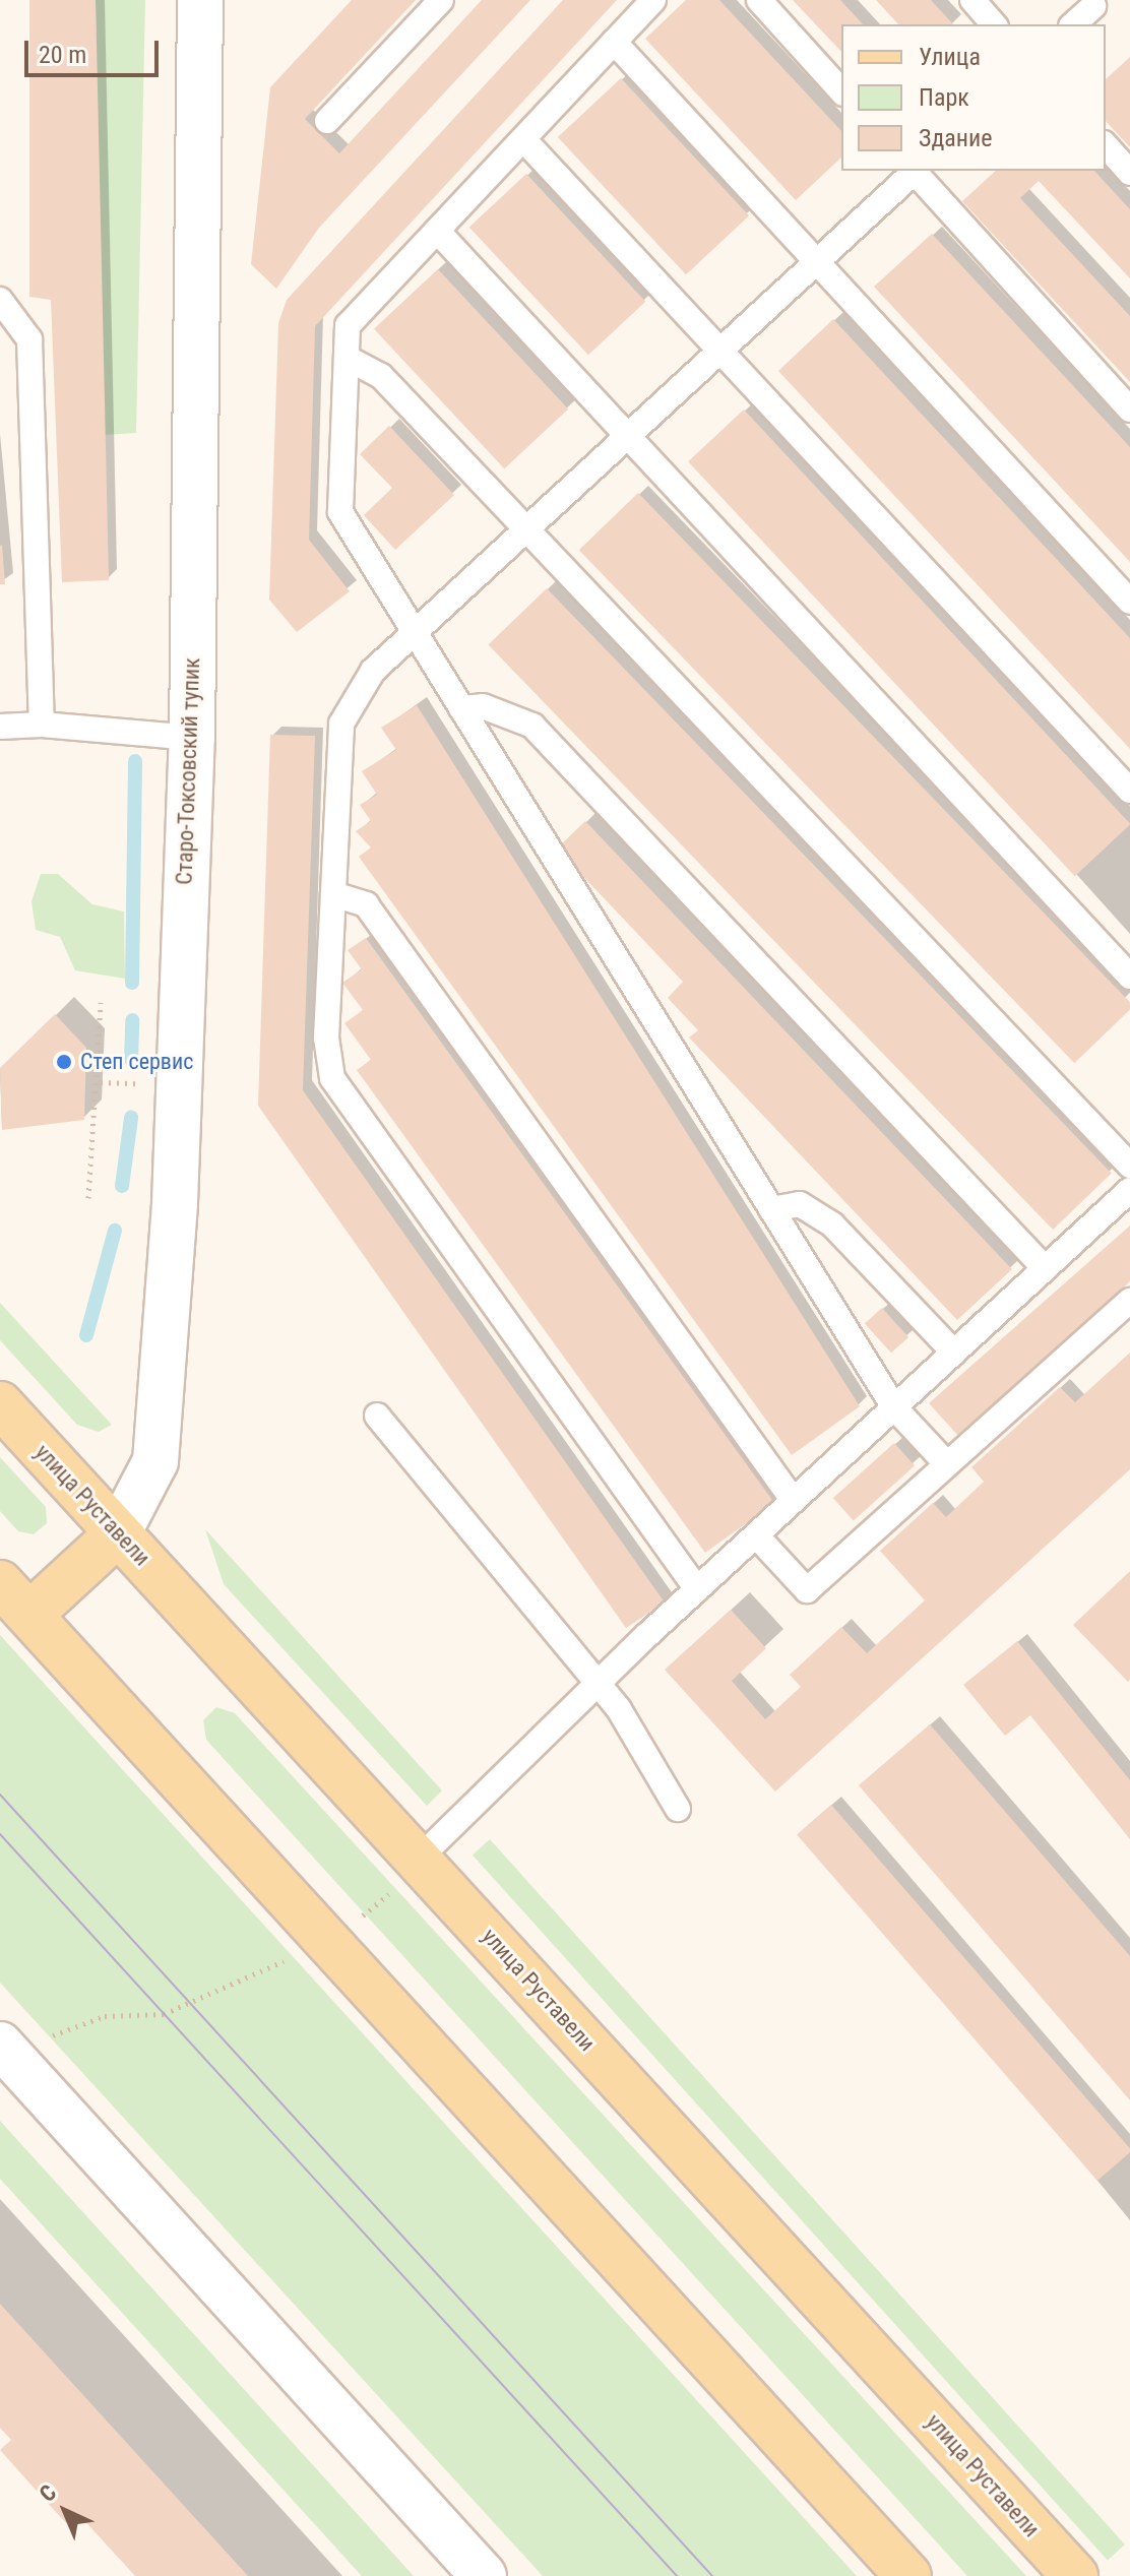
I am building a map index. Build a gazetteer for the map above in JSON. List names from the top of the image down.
{
  "streets": {
    "main road": ["улица Руставели"],
    "street": ["Старо-Токсовский тупик"]
  },
  "crossings": [
    ["Старо-Токсовский тупик", "улица Руставели"]
  ],
  "places": ["Степ сервис"],
  "legend": ["Улица", "Парк", "Здание"],
  "scale_bar": "20 m",
  "north": "top left"
}
